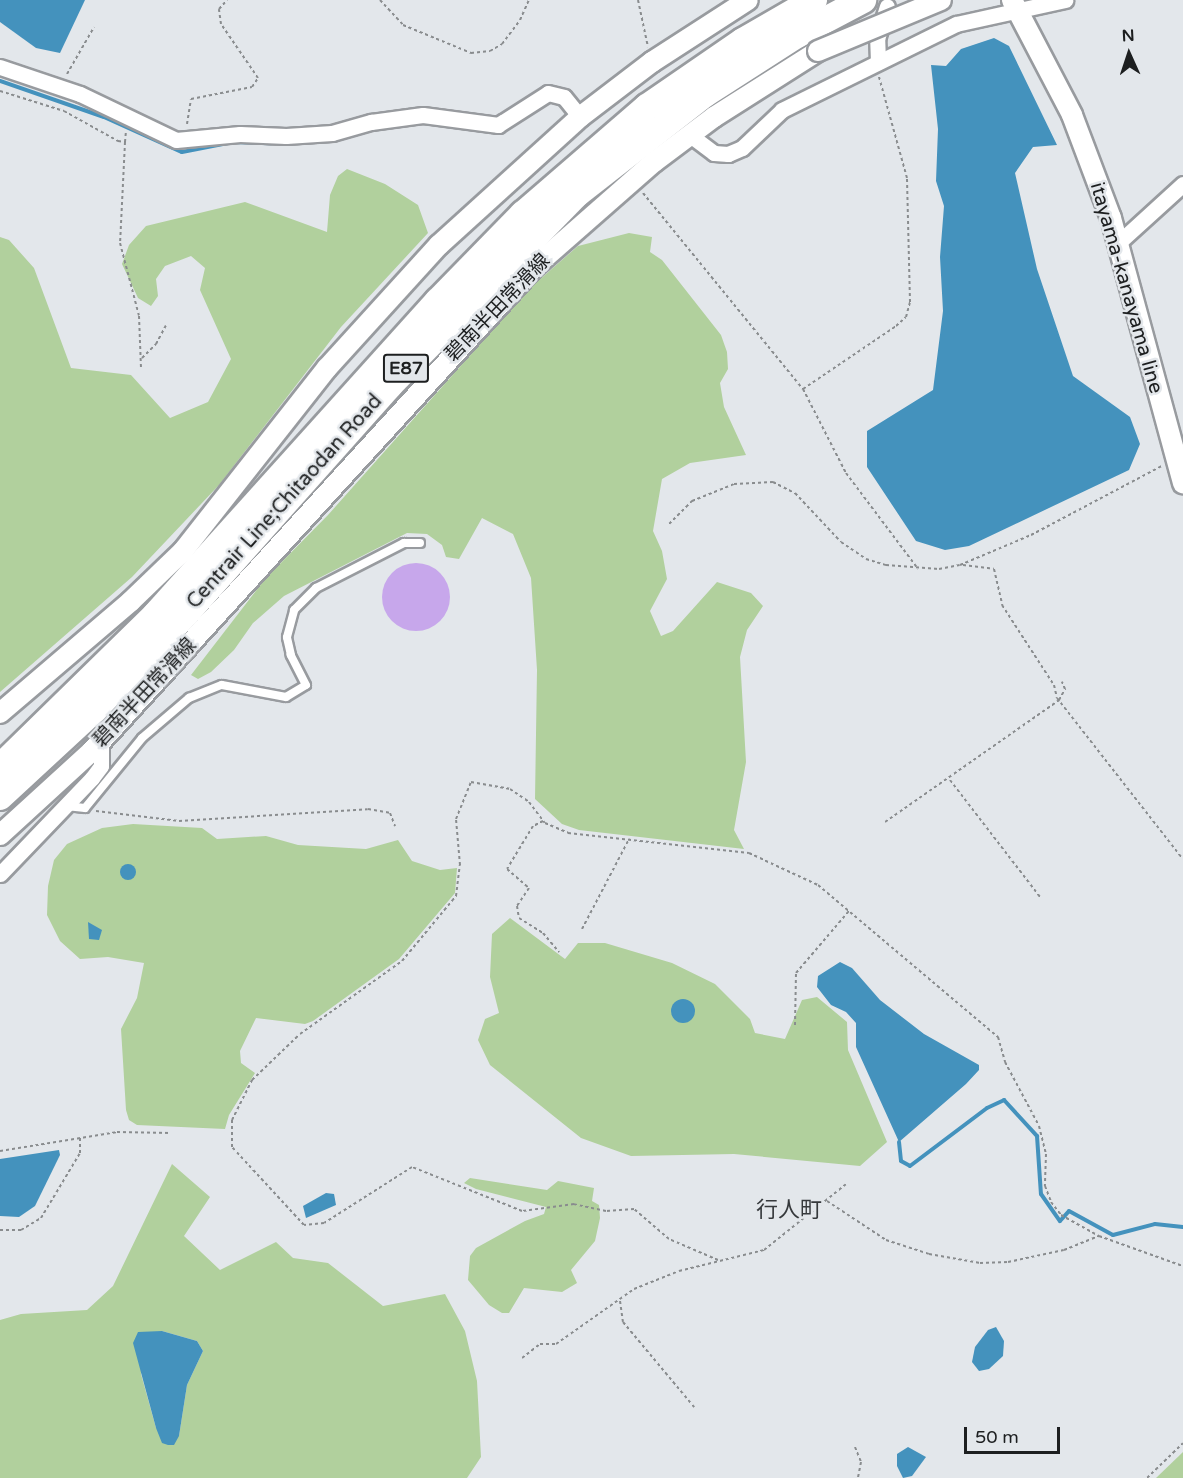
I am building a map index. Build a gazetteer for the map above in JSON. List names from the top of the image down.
{
  "streets": {
    "highway": ["E87", "Centrair Line;Chitaodan Road"],
    "main road": ["itayama-kanayama line", "碧南半田常滑線"]
  },
  "districts": ["行人町"],
  "scale_bar": "50 m",
  "north": "top"
}
